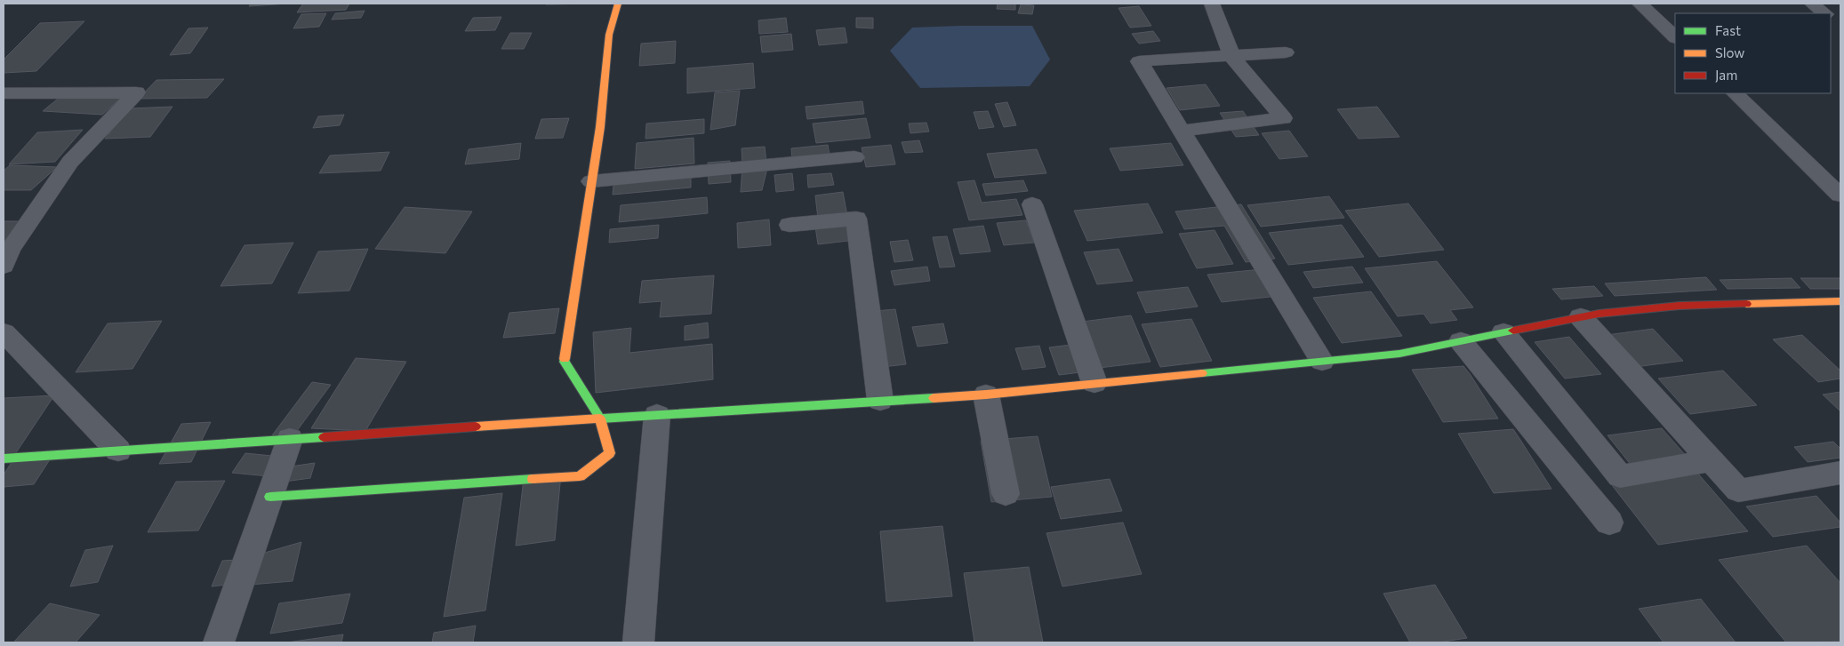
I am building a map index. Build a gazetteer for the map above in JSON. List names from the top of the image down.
{
  "legend": ["Fast", "Slow", "Jam"]
}
